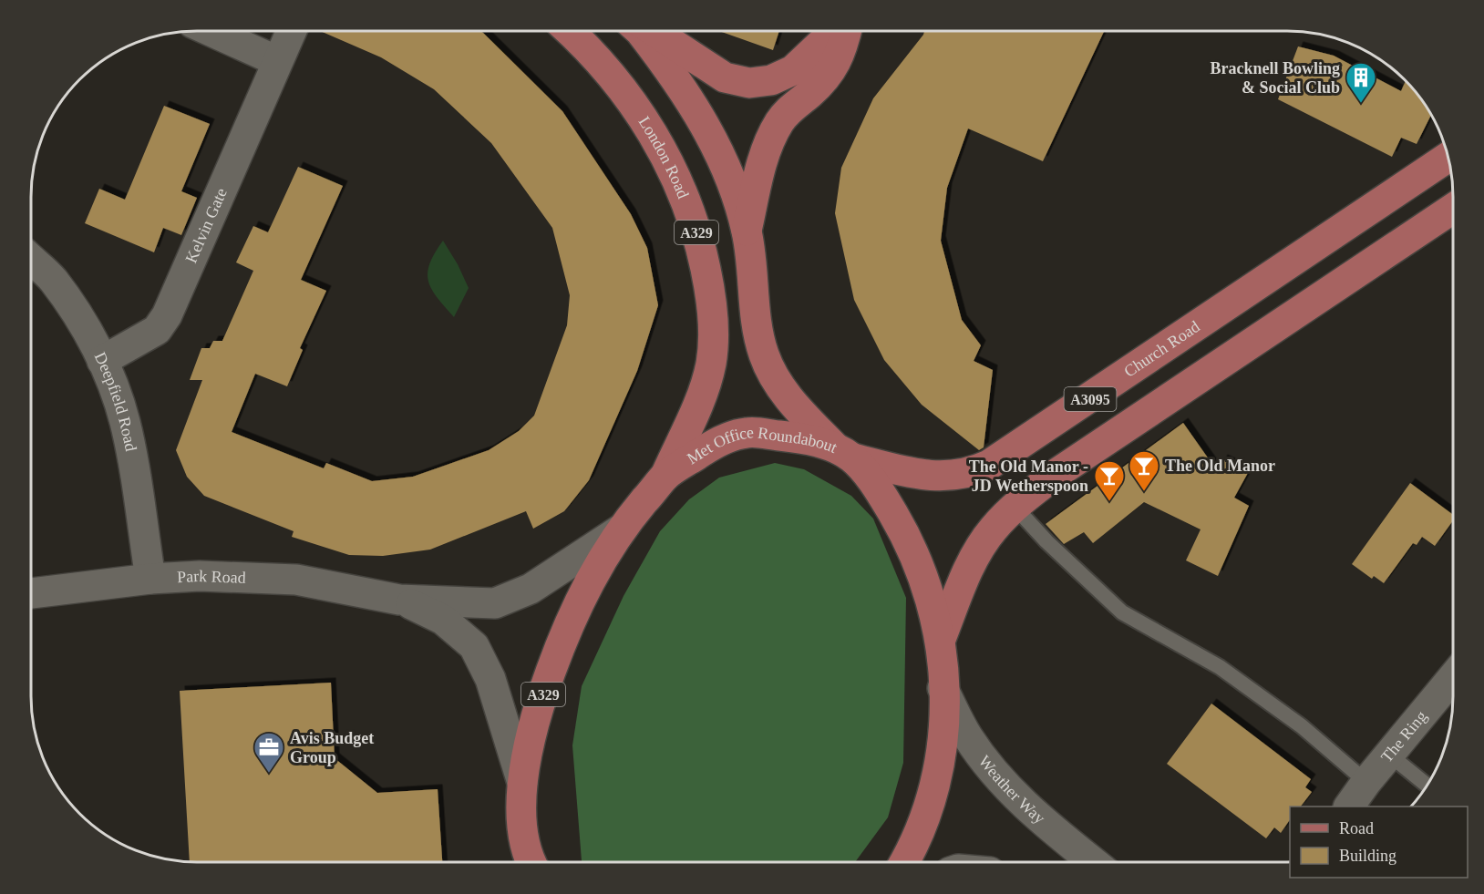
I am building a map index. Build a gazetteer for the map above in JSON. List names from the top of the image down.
{
  "streets": {
    "main road": [
      "London Road",
      "A329",
      "Church Road",
      "A3095",
      "Met Office Roundabout"
    ],
    "street": [
      "Kelvin Gate",
      "Deepfield Road",
      "Park Road",
      "The Ring",
      "Weather Way"
    ]
  },
  "crossings": [
    ["London Road", "Met Office Roundabout"],
    ["Kelvin Gate", "Deepfield Road"],
    ["A329", "Church Road"],
    ["A329", "Met Office Roundabout"],
    ["Church Road", "Met Office Roundabout"],
    ["A3095", "Met Office Roundabout"],
    ["Deepfield Road", "Park Road"],
    ["Met Office Roundabout", "Park Road"],
    ["Met Office Roundabout", "Weather Way"]
  ],
  "places": {
    "building": ["Bracknell Bowling & Social Club"],
    "bar": ["The Old Manor", "The Old Manor - JD Wetherspoon"],
    "office": ["Avis Budget Group"]
  },
  "legend": ["Road", "Building"]
}
